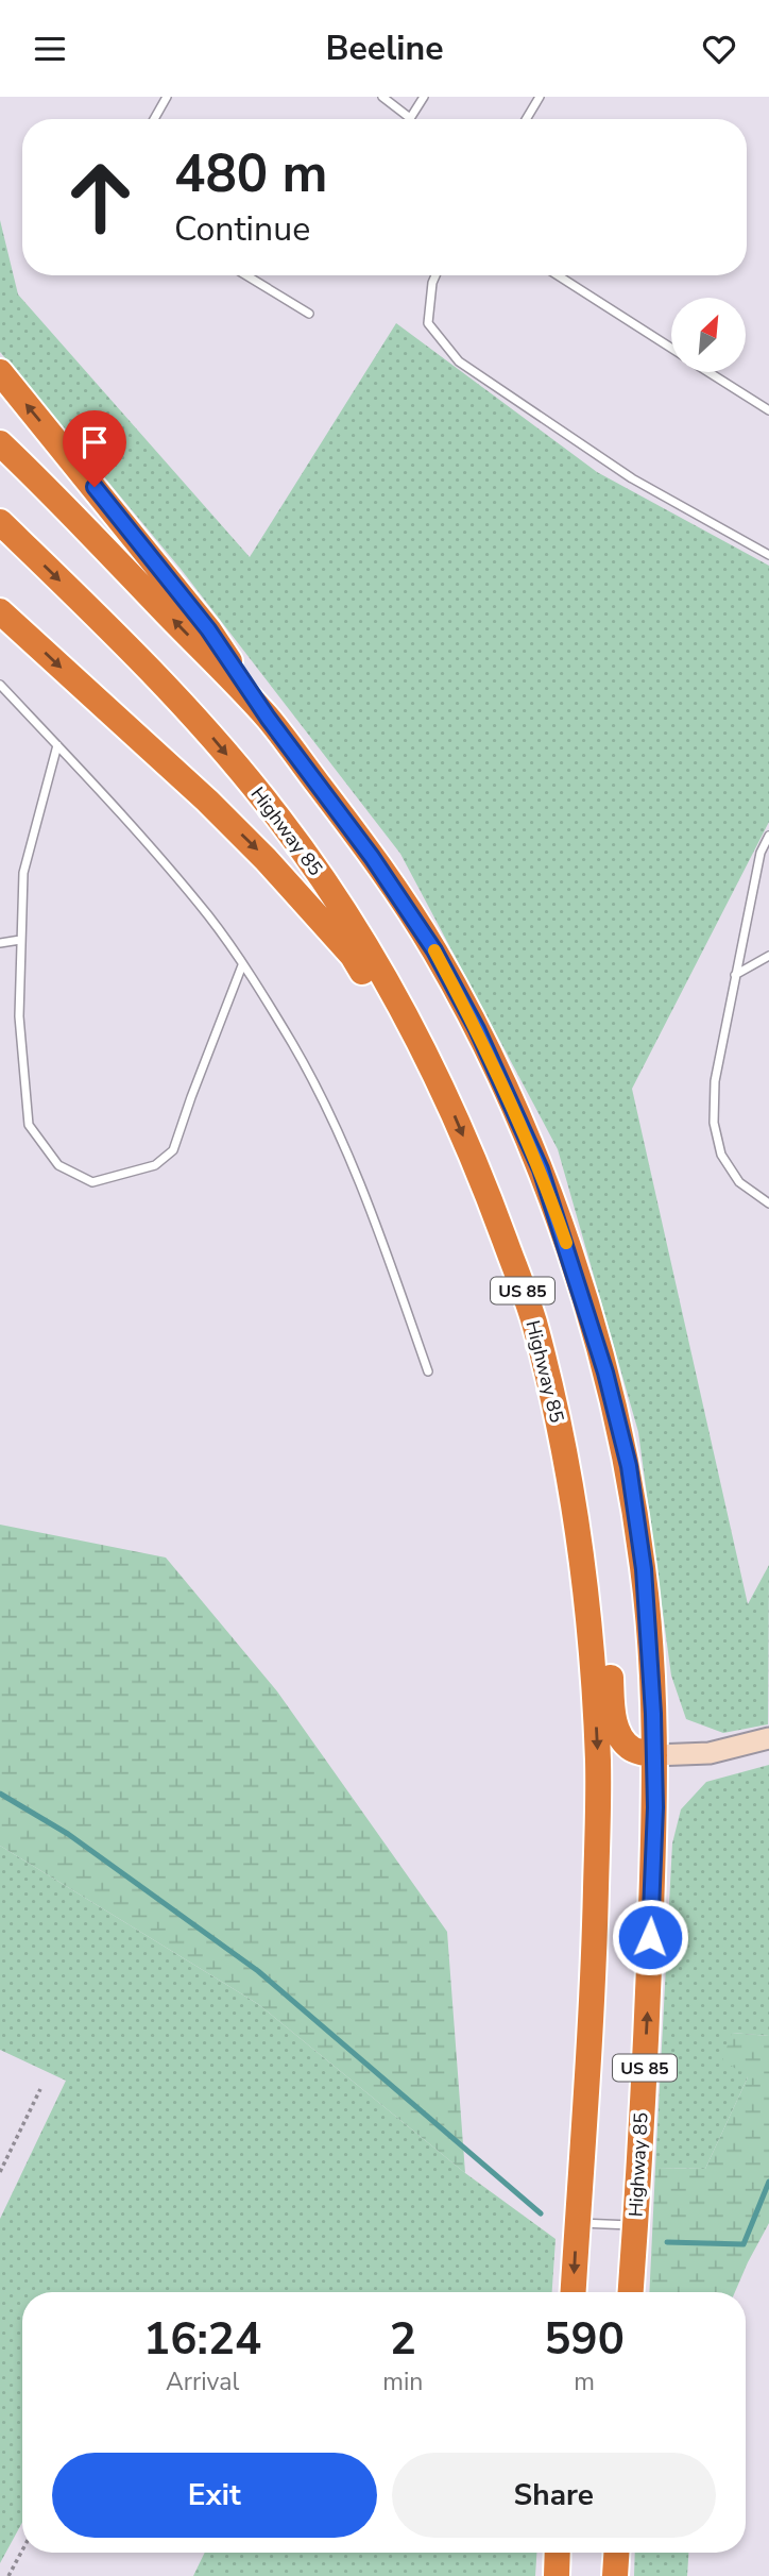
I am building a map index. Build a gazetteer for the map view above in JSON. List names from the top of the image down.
{
  "streets": {
    "highway": ["Highway 85", "US 85"]
  },
  "north": "top right",
  "page": {
    "header": "Beeline",
    "turn": ["480 m", "Continue"],
    "eta": [
      "16:24",
      "Arrival",
      "2",
      "min",
      "590",
      "m"
    ],
    "buttons": ["Exit", "Share"]
  }
}
